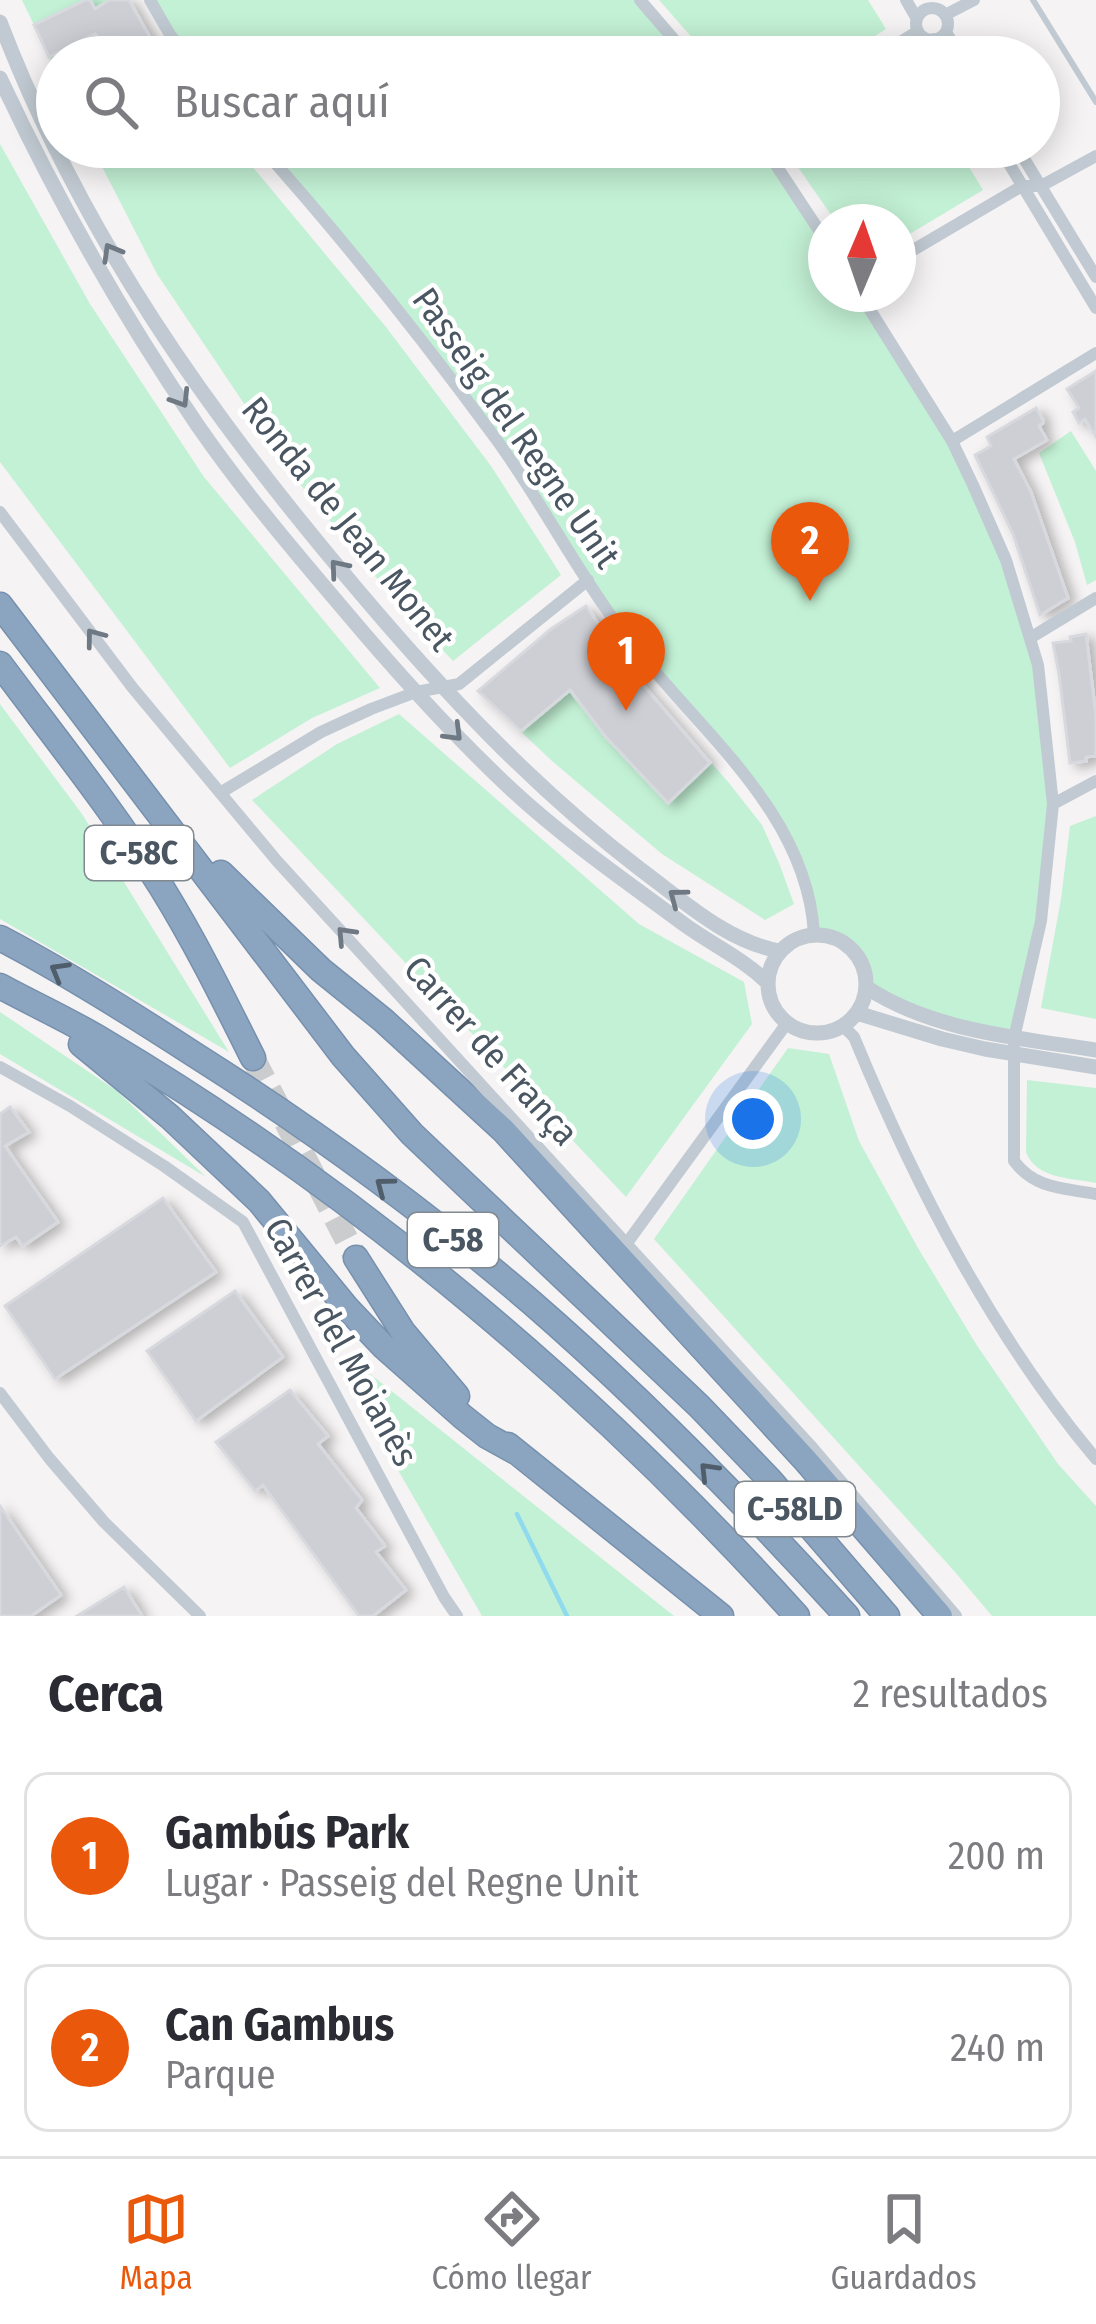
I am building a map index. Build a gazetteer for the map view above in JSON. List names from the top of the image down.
{
  "streets": {
    "highway": ["C-58C", "C-58", "C-58LD"],
    "street": [
      "Passeig del Regne Unit",
      "Ronda de Jean Monet",
      "Carrer de França",
      "Carrer del Moianès"
    ]
  },
  "crossings": [
    ["Passeig del Regne Unit", "Ronda de Jean Monet"],
    ["C-58C", "C-58LD"]
  ],
  "one_way": ["Carrer de França"],
  "north": "top",
  "page": {
    "search": "Buscar aquí",
    "pins": ["2", "1"],
    "heading": ["Cerca", "2 resultados"],
    "list": [
      {
        "mark": "1",
        "name": "Gambús Park",
        "note": "Lugar · Passeig del Regne Unit",
        "value": "200 m"
      },
      {
        "mark": "2",
        "name": "Can Gambus",
        "note": "Parque",
        "value": "240 m"
      }
    ],
    "nav": ["Mapa", "Cómo llegar", "Guardados"]
  }
}
